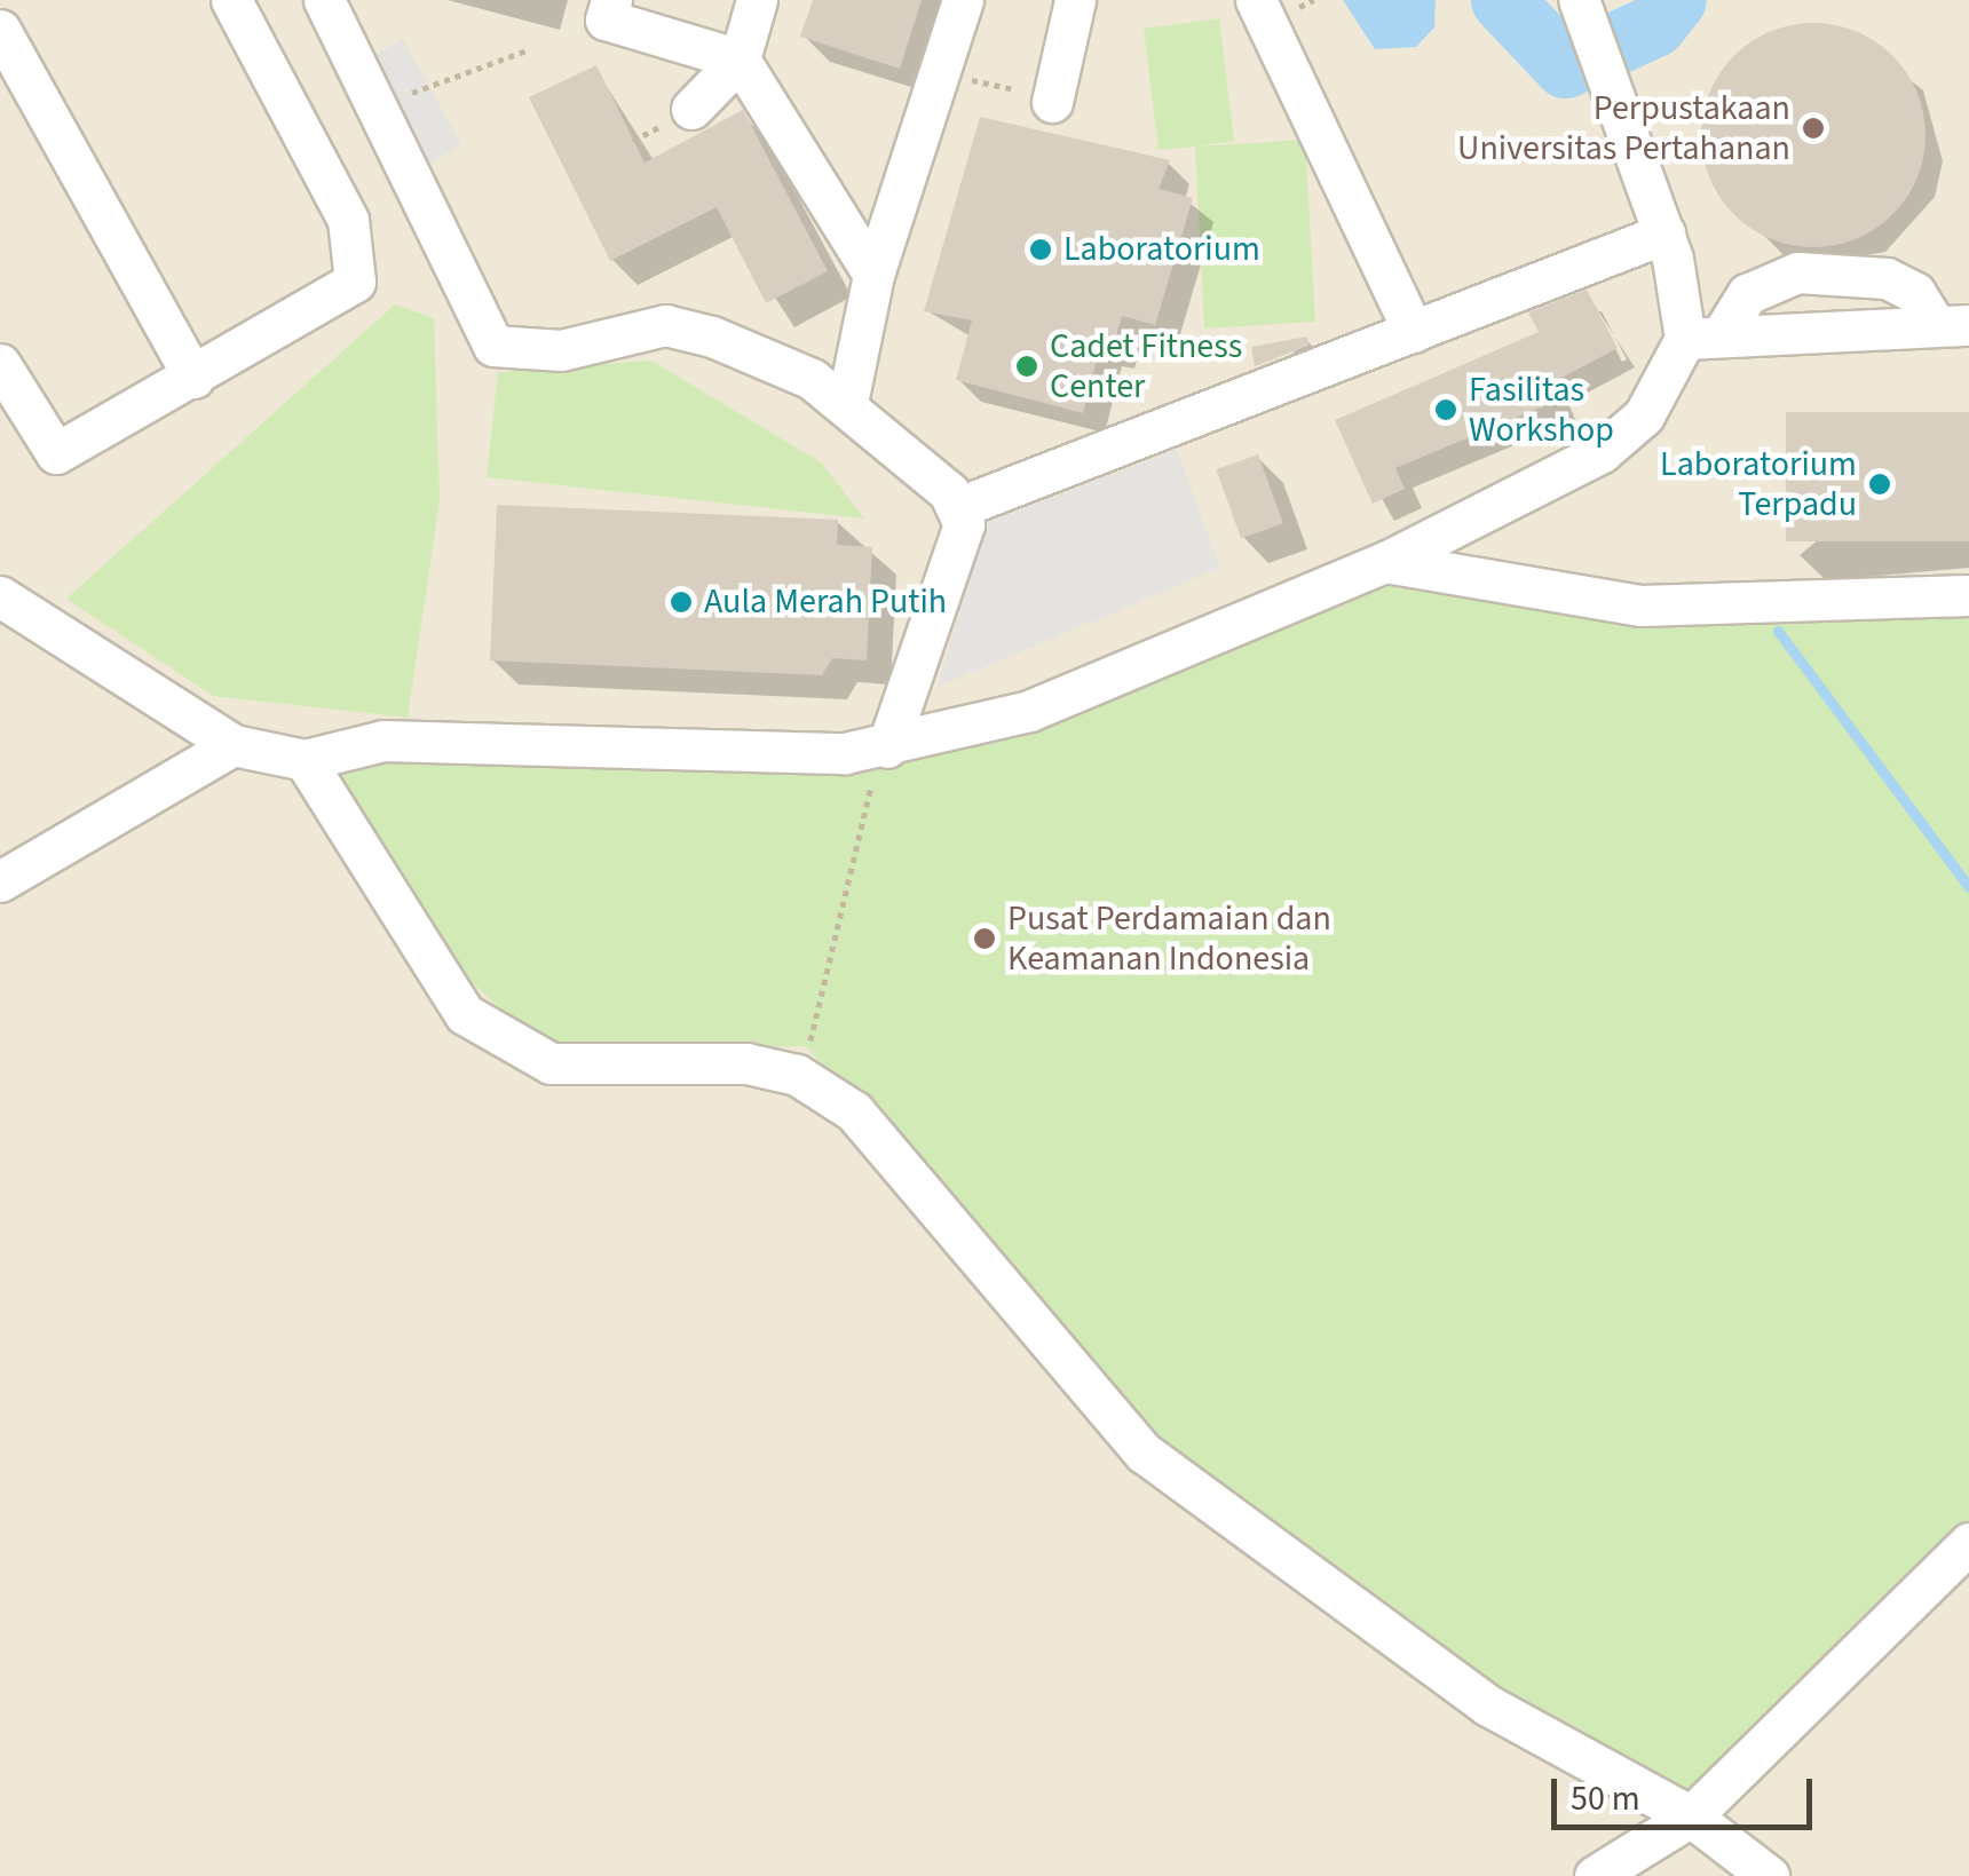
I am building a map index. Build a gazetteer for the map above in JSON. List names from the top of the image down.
{
  "places": [
    "Perpustakaan Universitas Pertahanan",
    "Laboratorium",
    "Cadet Fitness Center",
    "Fasilitas Workshop",
    "Laboratorium Terpadu",
    "Aula Merah Putih",
    "Pusat Perdamaian dan Keamanan Indonesia"
  ],
  "scale_bar": "50 m"
}
